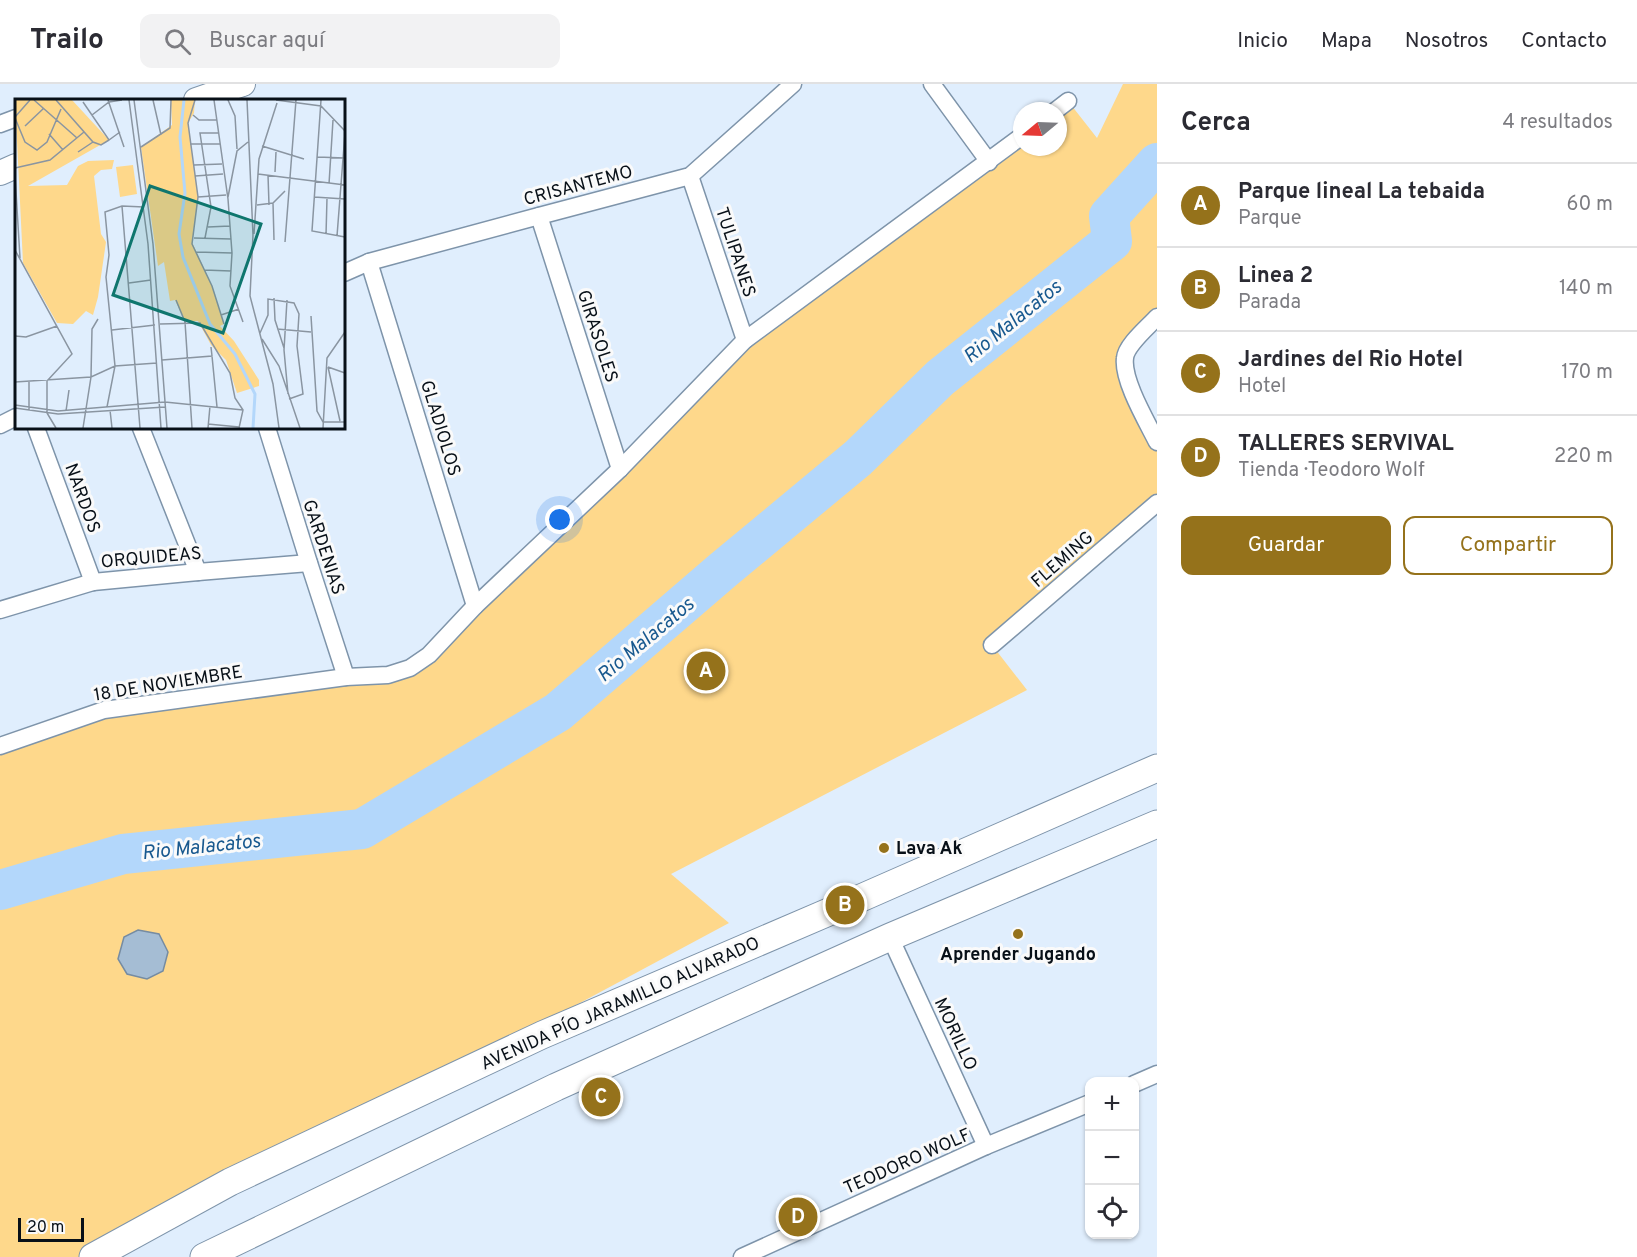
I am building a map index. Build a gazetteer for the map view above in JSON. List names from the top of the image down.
{
  "streets": {
    "main road": ["AVENIDA PÍO JARAMILLO ALVARADO"],
    "street": [
      "CRISANTEMO",
      "TULIPANES",
      "GIRASOLES",
      "GLADIOLOS",
      "NARDOS",
      "GARDENIAS",
      "ORQUIDEAS",
      "FLEMING",
      "18 DE NOVIEMBRE",
      "MORILLO",
      "TEODORO WOLF"
    ]
  },
  "crossings": [
    ["CRISANTEMO", "TULIPANES"],
    ["CRISANTEMO", "GIRASOLES"],
    ["CRISANTEMO", "GLADIOLOS"],
    ["TULIPANES", "18 DE NOVIEMBRE"],
    ["GIRASOLES", "18 DE NOVIEMBRE"],
    ["GLADIOLOS", "18 DE NOVIEMBRE"],
    ["NARDOS", "ORQUIDEAS"],
    ["GARDENIAS", "ORQUIDEAS"],
    ["GARDENIAS", "18 DE NOVIEMBRE"],
    ["MORILLO", "TEODORO WOLF"]
  ],
  "water": ["Rio Malacatos"],
  "places": ["Lava Ak", "Aprender Jugando"],
  "scale_bar": "20 m",
  "north": "left",
  "page": {
    "header": "Trailo",
    "search": "Buscar aquí",
    "nav": [
      "Inicio",
      "Mapa",
      "Nosotros",
      "Contacto"
    ],
    "heading": ["Cerca", "4 resultados"],
    "list": [
      {
        "mark": "A",
        "name": "Parque lineal La tebaida",
        "note": "Parque",
        "value": "60 m"
      },
      {
        "mark": "B",
        "name": "Linea 2",
        "note": "Parada",
        "value": "140 m"
      },
      {
        "mark": "C",
        "name": "Jardines del Rio Hotel",
        "note": "Hotel",
        "value": "170 m"
      },
      {
        "mark": "D",
        "name": "TALLERES SERVIVAL",
        "note": "Tienda · Teodoro Wolf",
        "value": "220 m"
      }
    ],
    "buttons": ["Guardar", "Compartir"],
    "pins": [
      "A",
      "B",
      "C",
      "D"
    ],
    "map_buttons": ["+", "−"],
    "scale": "20 m"
  }
}
